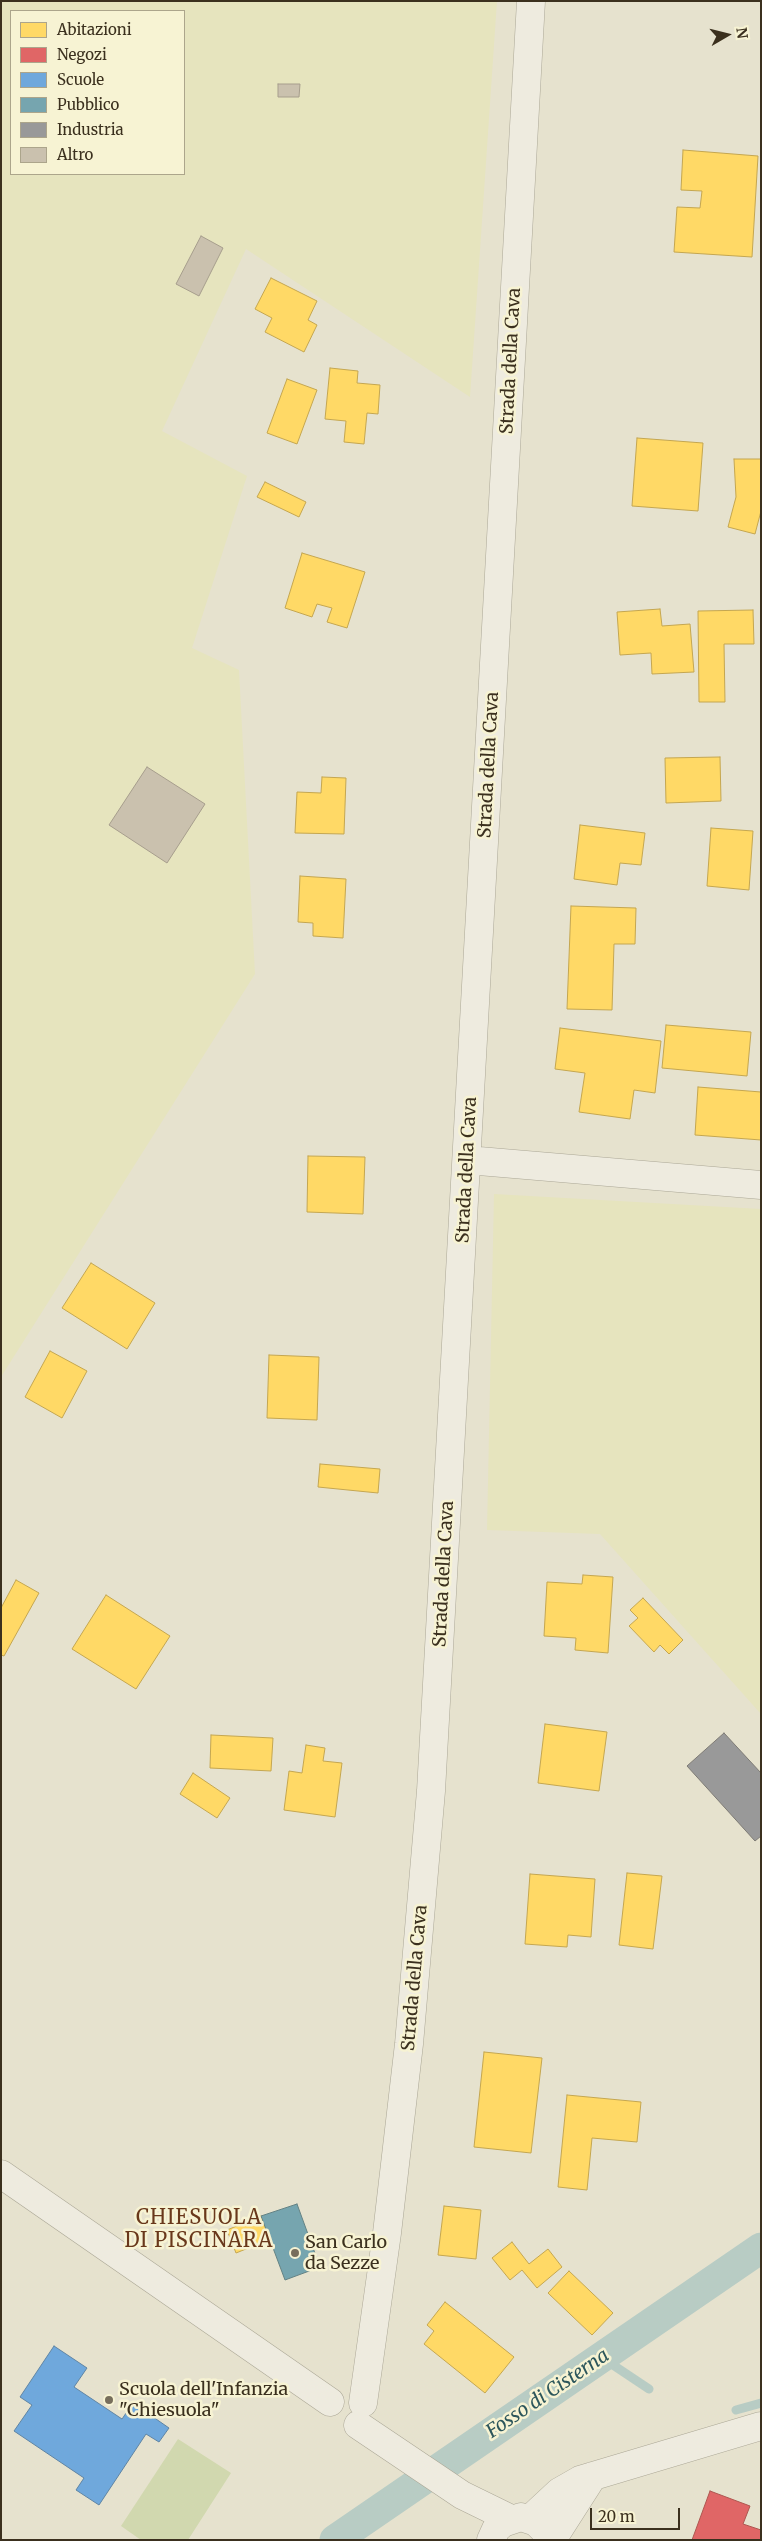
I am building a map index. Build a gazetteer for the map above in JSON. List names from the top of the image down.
{
  "streets": {
    "street": ["Strada della Cava"]
  },
  "districts": ["CHIESUOLA DI PISCINARA"],
  "water": ["Fosso di Cisterna"],
  "places": ["San Carlo da Sezze", "Scuola dell'Infanzia \"Chiesuola\""],
  "legend": [
    "Abitazioni",
    "Negozi",
    "Scuole",
    "Pubblico",
    "Industria",
    "Altro"
  ],
  "scale_bar": "20 m",
  "north": "right"
}
